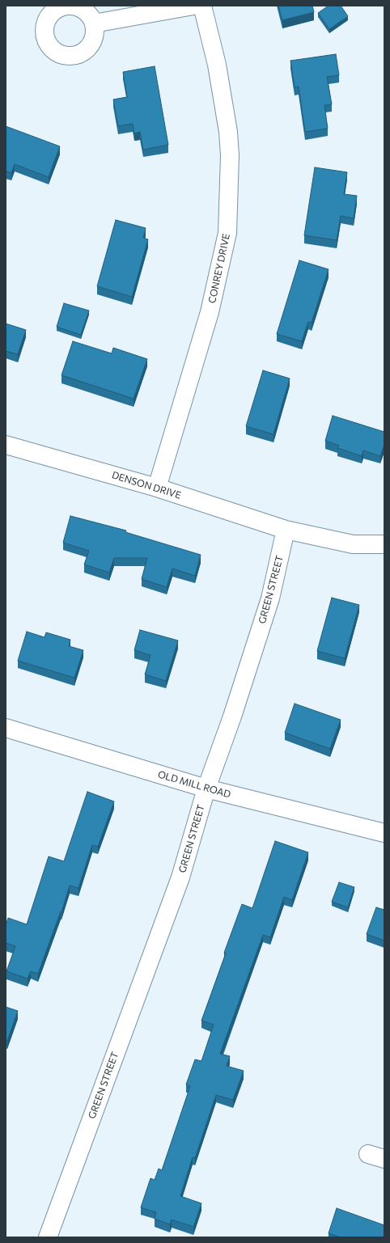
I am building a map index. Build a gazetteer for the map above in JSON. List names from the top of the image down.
{
  "streets": {
    "street": [
      "CONREY DRIVE",
      "DENSON DRIVE",
      "GREEN STREET",
      "OLD MILL ROAD"
    ]
  },
  "crossings": [
    ["CONREY DRIVE", "DENSON DRIVE"],
    ["DENSON DRIVE", "GREEN STREET"],
    ["GREEN STREET", "OLD MILL ROAD"]
  ]
}
